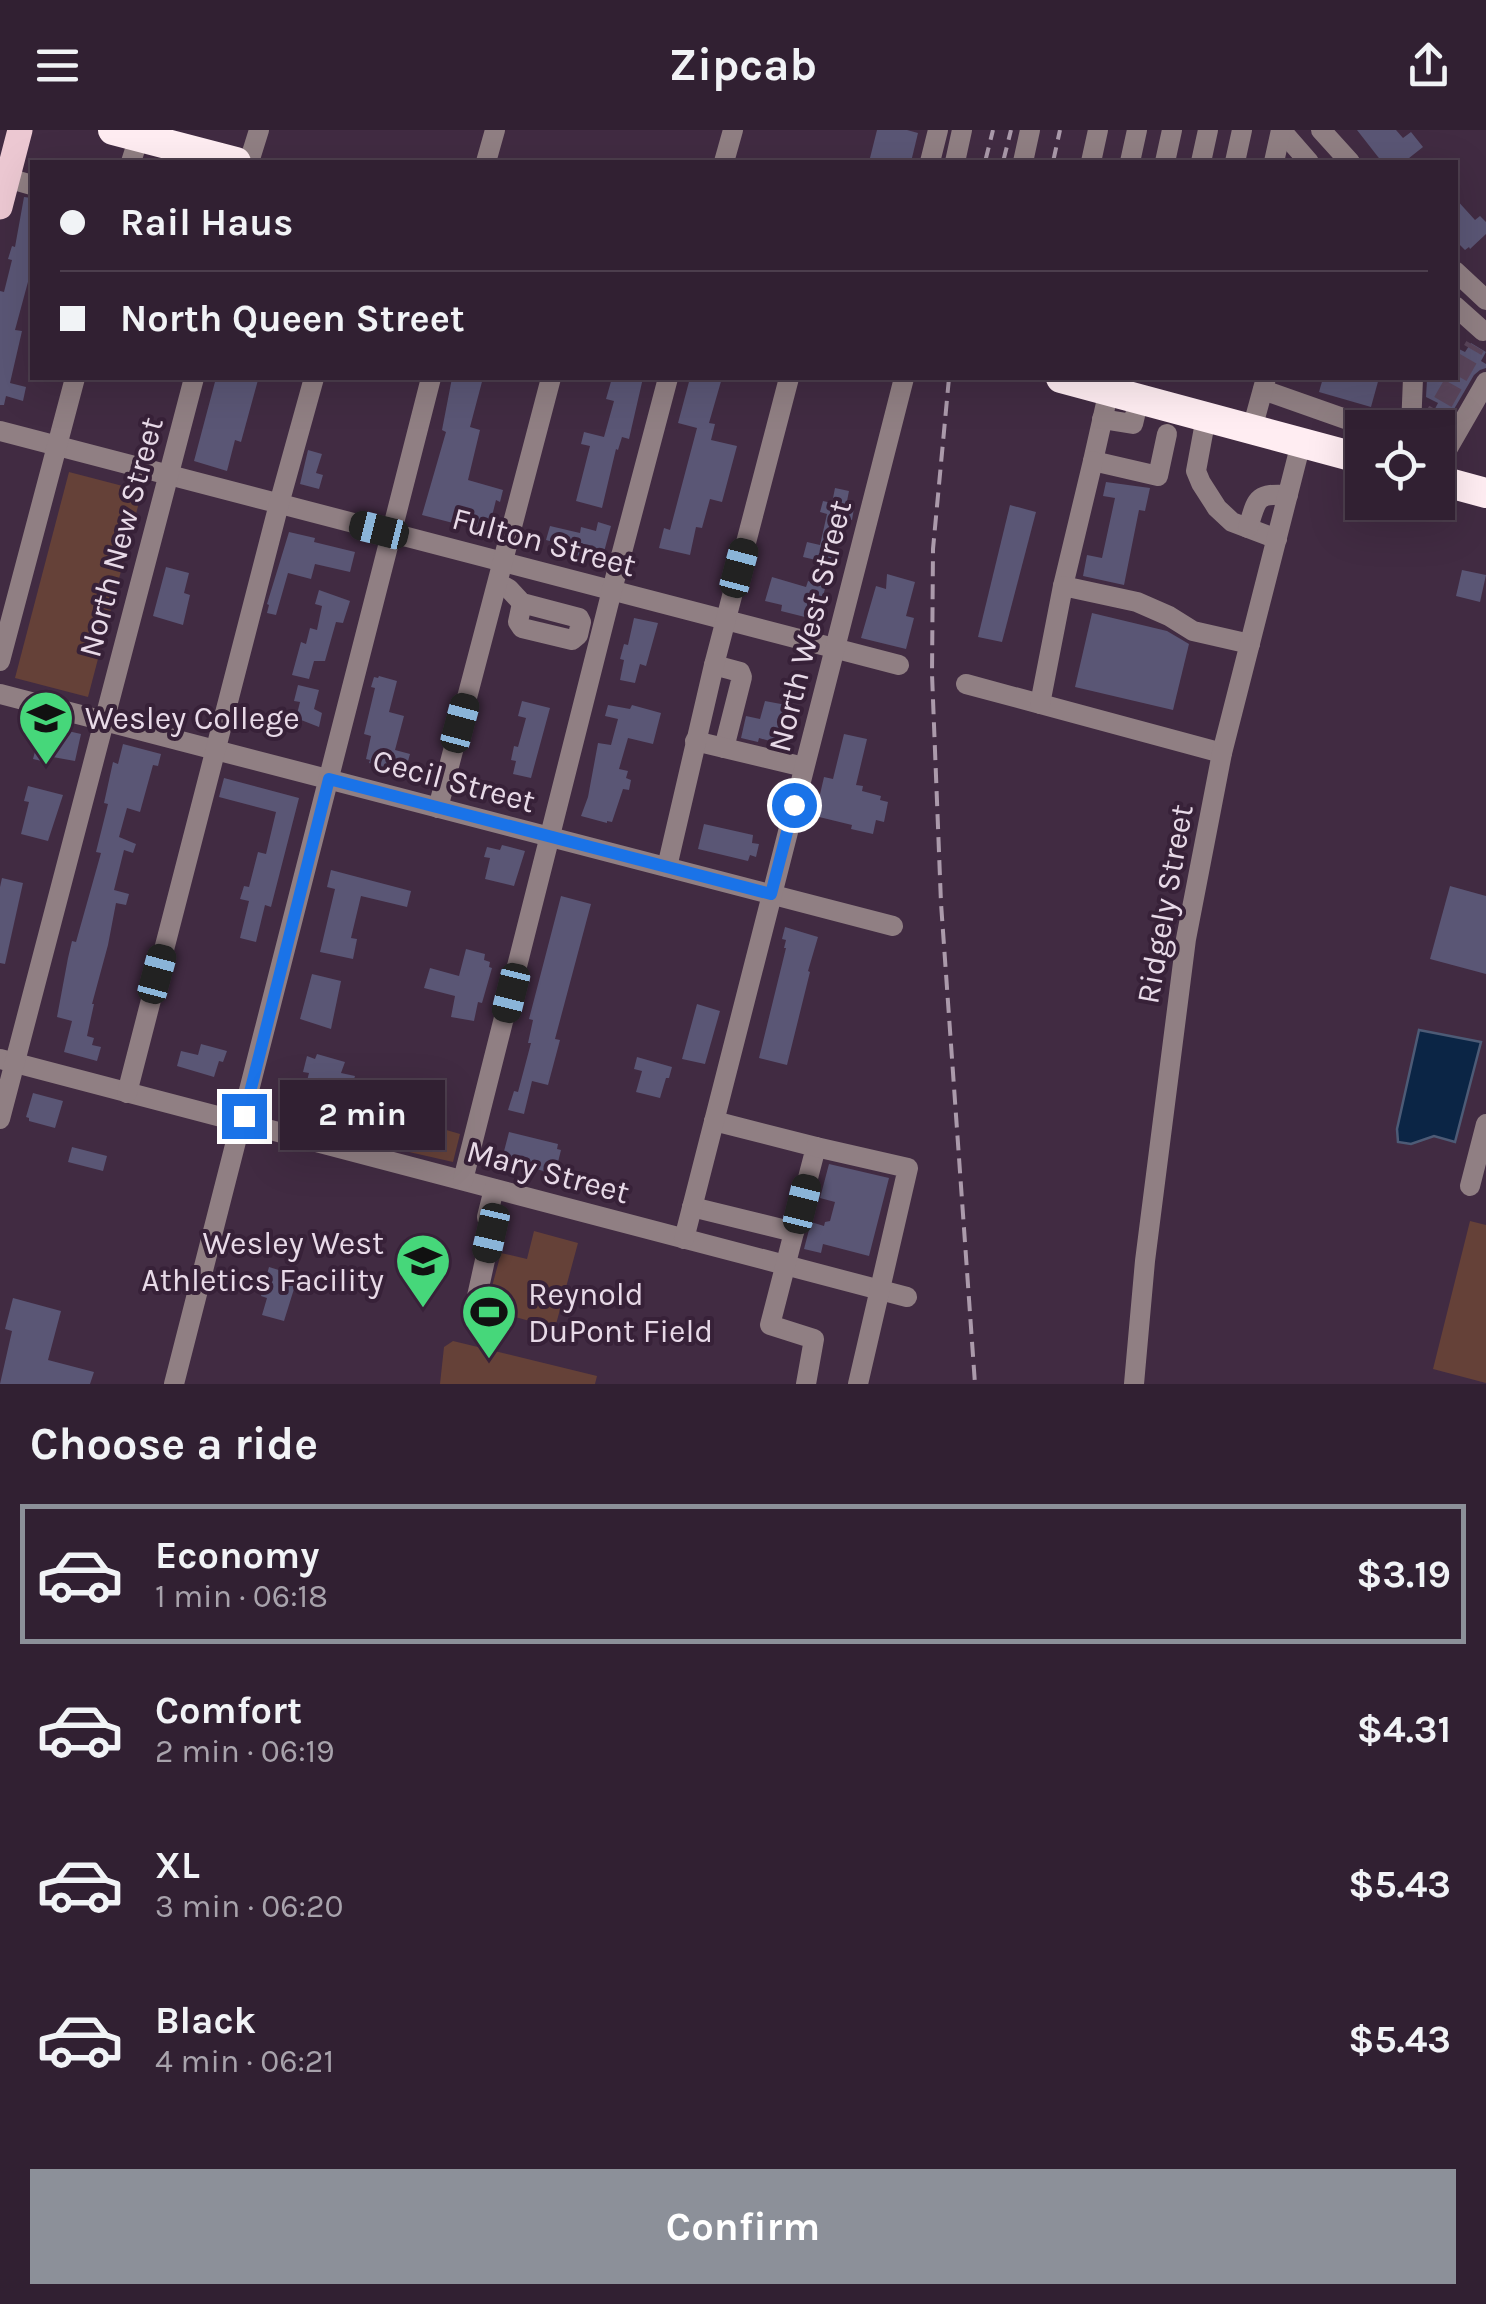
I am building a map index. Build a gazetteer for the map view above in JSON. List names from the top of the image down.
{
  "streets": {
    "street": [
      "North New Street",
      "Fulton Street",
      "North West Street",
      "Cecil Street",
      "Ridgely Street",
      "Mary Street"
    ]
  },
  "crossings": [
    ["North New Street", "Fulton Street"],
    ["North New Street", "Cecil Street"],
    ["North New Street", "Mary Street"],
    ["Fulton Street", "North West Street"],
    ["North West Street", "Cecil Street"],
    ["North West Street", "Mary Street"]
  ],
  "places": {
    "school or university": ["Wesley College", "Wesley West Athletics Facility"],
    "sports": ["Reynold DuPont Field"]
  },
  "page": {
    "header": "Zipcab",
    "banner": ["Rail Haus", "North Queen Street"],
    "bubble": "2 min",
    "heading": "Choose a ride",
    "list": [
      {
        "name": "Economy",
        "note": "1 min · 06:18",
        "value": "$3.19"
      },
      {
        "name": "Comfort",
        "note": "2 min · 06:19",
        "value": "$4.31"
      },
      {
        "name": "XL",
        "note": "3 min · 06:20",
        "value": "$5.43"
      },
      {
        "name": "Black",
        "note": "4 min · 06:21",
        "value": "$5.43"
      }
    ],
    "buttons": "Confirm"
  }
}
